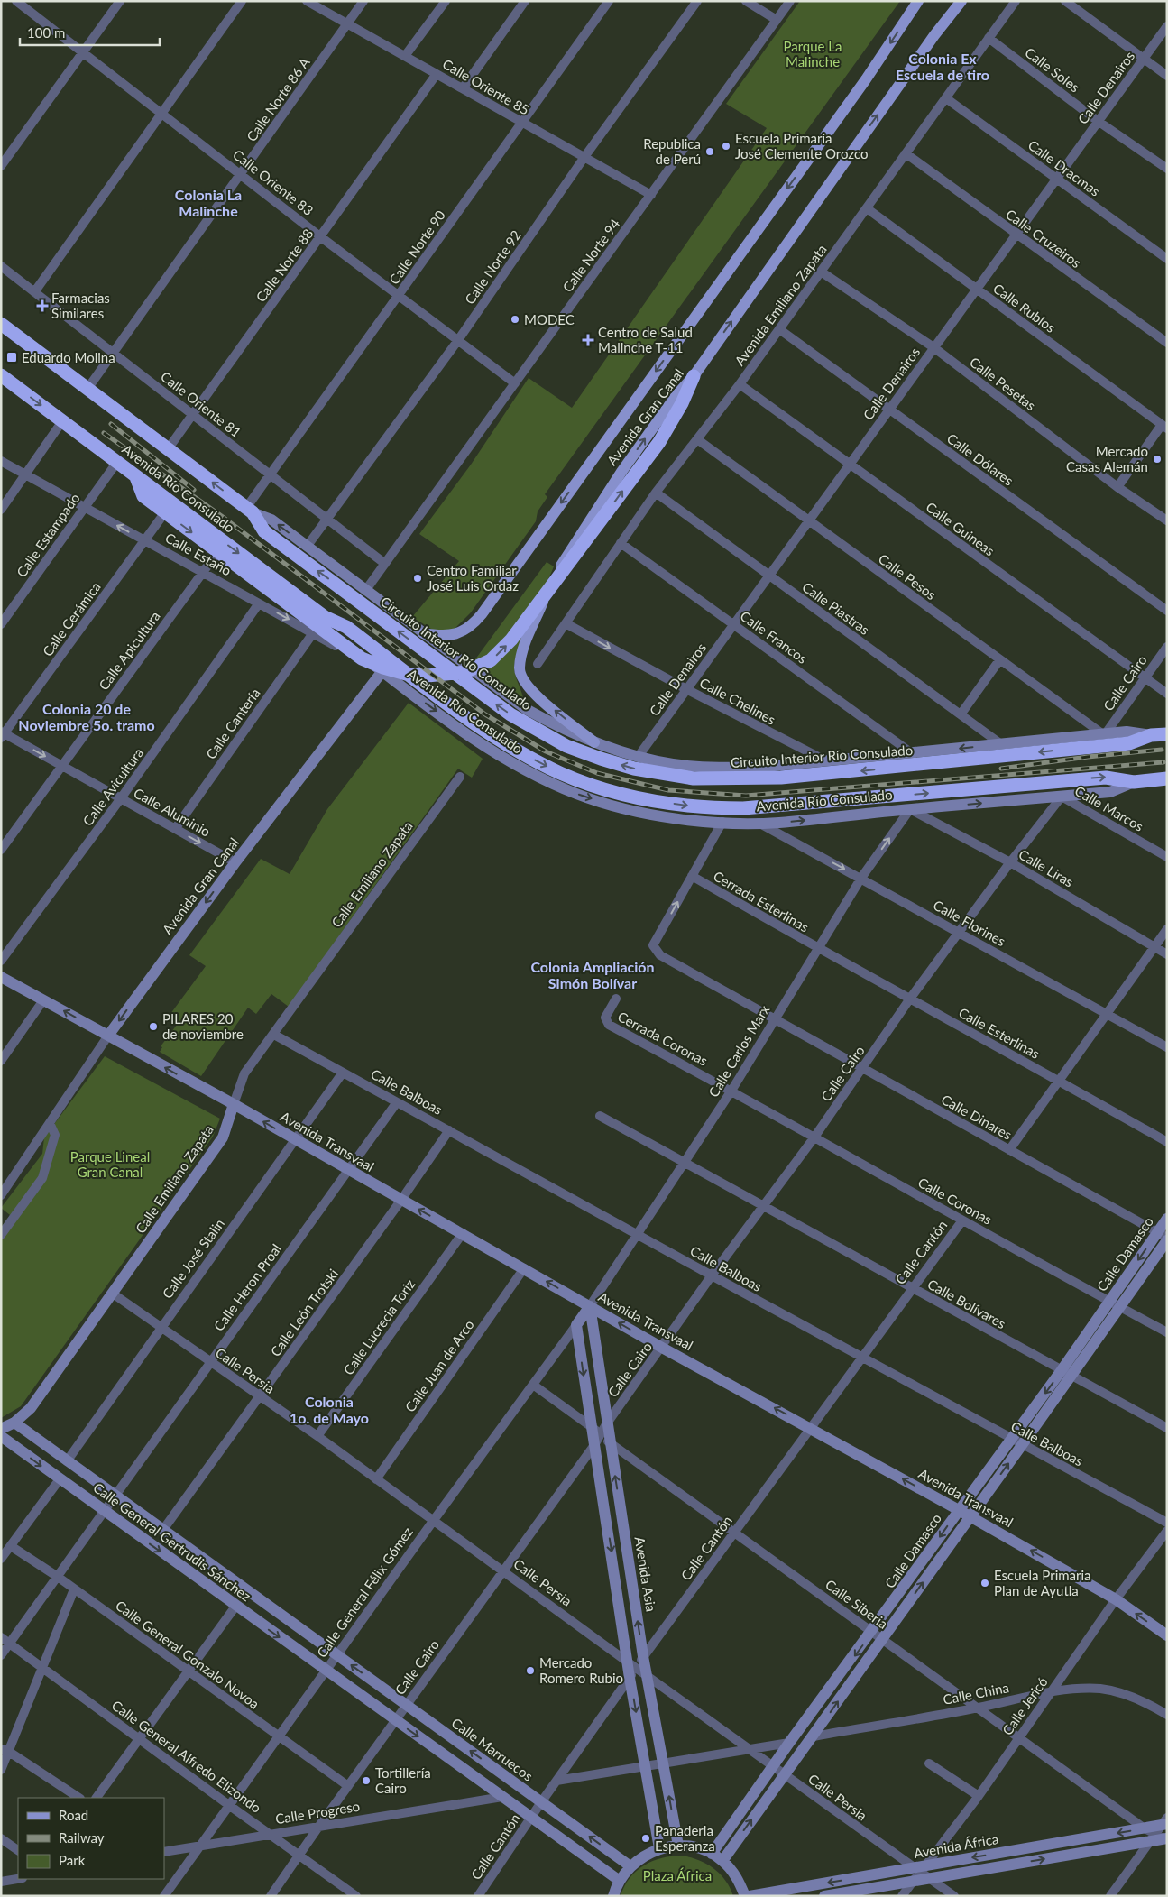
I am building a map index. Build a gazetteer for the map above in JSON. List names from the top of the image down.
{
  "streets": {
    "highway": ["Avenida Río Consulado", "Circuito Interior Río Consulado"],
    "main road": ["Avenida Gran Canal"],
    "street": [
      "Calle Soles",
      "Calle Oriente 85",
      "Calle Denairos",
      "Calle Norte 86 A",
      "Calle Dracmas",
      "Calle Oriente 83",
      "Calle Cruzeiros",
      "Calle Norte 90",
      "Calle Norte 94",
      "Calle Norte 88",
      "Calle Norte 92",
      "Avenida Emiliano Zapata",
      "Calle Rublos",
      "Calle Pesetas",
      "Calle Oriente 81",
      "Calle Dólares",
      "Calle Guineas",
      "Calle Estampado",
      "Calle Estaño",
      "Calle Pesos",
      "Calle Piastras",
      "Calle Cerámica",
      "Calle Francos",
      "Calle Apicultura",
      "Calle Cairo",
      "Calle Chelines",
      "Calle Cantería",
      "Calle Avicultura",
      "Calle Marcos",
      "Calle Aluminio",
      "Calle Liras",
      "Calle Emiliano Zapata",
      "Cerrada Esterlinas",
      "Calle Florines",
      "Calle Esterlinas",
      "Cerrada Coronas",
      "Calle Carlos Marx",
      "Calle Balboas",
      "Calle Dinares",
      "Avenida Transvaal",
      "Calle Coronas",
      "Calle Cantón",
      "Calle Damasco",
      "Calle José Stalin",
      "Calle Heron Proal",
      "Calle Bolívares",
      "Calle León Trotski",
      "Calle Lucrecia Toriz",
      "Calle Juan de Arco",
      "Calle Persia",
      "Calle General Gertrudis Sánchez",
      "Avenida Asia",
      "Calle General Félix Gómez",
      "Calle Siberia",
      "Calle General Gonzalo Novoa",
      "Calle China",
      "Calle Jericó",
      "Calle Marruecos",
      "Calle General Alfredo Elizondo",
      "Calle Progreso",
      "Avenida África"
    ]
  },
  "crossings": [
    ["Calle Soles", "Calle Denairos"],
    ["Calle Soles", "Avenida Emiliano Zapata"],
    ["Calle Oriente 85", "Calle Norte 86 A"],
    ["Calle Oriente 85", "Calle Norte 90"],
    ["Calle Oriente 85", "Calle Norte 94"],
    ["Calle Oriente 85", "Calle Norte 88"],
    ["Calle Oriente 85", "Calle Norte 92"],
    ["Calle Denairos", "Calle Dracmas"],
    ["Calle Denairos", "Calle Cruzeiros"],
    ["Calle Denairos", "Calle Rublos"],
    ["Calle Denairos", "Calle Pesetas"],
    ["Calle Denairos", "Calle Dólares"],
    ["Calle Denairos", "Calle Guineas"],
    ["Calle Denairos", "Calle Pesos"],
    ["Calle Denairos", "Calle Piastras"],
    ["Calle Denairos", "Calle Francos"],
    ["Calle Denairos", "Calle Chelines"],
    ["Calle Norte 86 A", "Calle Oriente 83"],
    ["Calle Norte 86 A", "Calle Oriente 81"],
    ["Calle Norte 86 A", "Avenida Río Consulado"],
    ["Calle Dracmas", "Avenida Emiliano Zapata"],
    ["Calle Oriente 83", "Calle Norte 90"],
    ["Calle Oriente 83", "Calle Norte 94"],
    ["Calle Oriente 83", "Calle Norte 88"],
    ["Calle Oriente 83", "Calle Norte 92"],
    ["Calle Cruzeiros", "Avenida Emiliano Zapata"],
    ["Calle Norte 90", "Calle Oriente 81"],
    ["Calle Norte 90", "Avenida Río Consulado"],
    ["Calle Norte 90", "Circuito Interior Río Consulado"],
    ["Calle Norte 94", "Calle Oriente 81"],
    ["Calle Norte 94", "Avenida Río Consulado"],
    ["Calle Norte 88", "Calle Oriente 81"],
    ["Calle Norte 88", "Avenida Río Consulado"],
    ["Calle Norte 92", "Calle Oriente 81"],
    ["Calle Norte 92", "Avenida Río Consulado"],
    ["Avenida Emiliano Zapata", "Calle Rublos"],
    ["Avenida Emiliano Zapata", "Calle Pesetas"],
    ["Avenida Emiliano Zapata", "Calle Dólares"],
    ["Avenida Emiliano Zapata", "Calle Guineas"],
    ["Avenida Emiliano Zapata", "Calle Pesos"],
    ["Avenida Emiliano Zapata", "Calle Piastras"],
    ["Avenida Emiliano Zapata", "Calle Francos"],
    ["Avenida Emiliano Zapata", "Calle Chelines"],
    ["Avenida Gran Canal", "Avenida Río Consulado"],
    ["Avenida Gran Canal", "Calle Estaño"],
    ["Avenida Gran Canal", "Calle Aluminio"],
    ["Avenida Gran Canal", "Avenida Transvaal"],
    ["Avenida Río Consulado", "Calle Estampado"],
    ["Avenida Río Consulado", "Calle Estaño"],
    ["Avenida Río Consulado", "Circuito Interior Río Consulado"],
    ["Avenida Río Consulado", "Calle Cairo"],
    ["Avenida Río Consulado", "Calle Marcos"],
    ["Avenida Río Consulado", "Calle Liras"],
    ["Avenida Río Consulado", "Calle Florines"],
    ["Avenida Río Consulado", "Calle Carlos Marx"],
    ["Calle Guineas", "Calle Cairo"],
    ["Calle Estampado", "Calle Estaño"],
    ["Calle Estaño", "Calle Cerámica"],
    ["Calle Estaño", "Calle Apicultura"],
    ["Calle Estaño", "Calle Cantería"],
    ["Calle Estaño", "Calle Avicultura"],
    ["Calle Pesos", "Calle Cairo"],
    ["Calle Cerámica", "Calle Aluminio"],
    ["Calle Apicultura", "Calle Aluminio"],
    ["Calle Cairo", "Calle Marcos"],
    ["Calle Cairo", "Calle Liras"],
    ["Calle Cairo", "Calle Florines"],
    ["Calle Cairo", "Calle Esterlinas"],
    ["Calle Cairo", "Calle Balboas"],
    ["Calle Cairo", "Calle Dinares"],
    ["Calle Cairo", "Avenida Transvaal"],
    ["Calle Cairo", "Calle Coronas"],
    ["Calle Cairo", "Calle Bolívares"],
    ["Calle Cairo", "Calle Persia"],
    ["Calle Cairo", "Avenida Asia"],
    ["Calle Cairo", "Calle General Gonzalo Novoa"],
    ["Calle Cairo", "Calle Marruecos"],
    ["Calle Cairo", "Calle General Alfredo Elizondo"],
    ["Calle Cairo", "Calle Progreso"],
    ["Calle Cantería", "Calle Aluminio"],
    ["Calle Avicultura", "Calle Aluminio"],
    ["Calle Liras", "Calle Carlos Marx"],
    ["Calle Emiliano Zapata", "Calle Balboas"],
    ["Calle Emiliano Zapata", "Avenida Transvaal"],
    ["Calle Emiliano Zapata", "Calle Persia"],
    ["Calle Emiliano Zapata", "Calle General Gertrudis Sánchez"],
    ["Cerrada Esterlinas", "Calle Esterlinas"],
    ["Cerrada Esterlinas", "Calle Carlos Marx"],
    ["Cerrada Esterlinas", "Calle Dinares"],
    ["Calle Florines", "Calle Carlos Marx"],
    ["Calle Esterlinas", "Calle Carlos Marx"],
    ["Cerrada Coronas", "Calle Carlos Marx"],
    ["Cerrada Coronas", "Calle Coronas"],
    ["Calle Carlos Marx", "Calle Balboas"],
    ["Calle Carlos Marx", "Calle Dinares"],
    ["Calle Carlos Marx", "Avenida Transvaal"],
    ["Calle Carlos Marx", "Calle Coronas"],
    ["Calle Carlos Marx", "Calle Bolívares"],
    ["Calle Carlos Marx", "Avenida Asia"],
    ["Calle Carlos Marx", "Calle General Félix Gómez"],
    ["Calle Balboas", "Calle Cantón"],
    ["Calle Balboas", "Calle Damasco"],
    ["Calle Balboas", "Calle José Stalin"],
    ["Calle Balboas", "Calle Heron Proal"],
    ["Calle Balboas", "Calle León Trotski"],
    ["Calle Dinares", "Calle Damasco"],
    ["Avenida Transvaal", "Calle Cantón"],
    ["Avenida Transvaal", "Calle Damasco"],
    ["Avenida Transvaal", "Calle José Stalin"],
    ["Avenida Transvaal", "Calle Heron Proal"],
    ["Avenida Transvaal", "Calle León Trotski"],
    ["Avenida Transvaal", "Calle Lucrecia Toriz"],
    ["Avenida Transvaal", "Calle Juan de Arco"],
    ["Avenida Transvaal", "Avenida Asia"],
    ["Avenida Transvaal", "Calle General Félix Gómez"],
    ["Avenida Transvaal", "Calle Jericó"],
    ["Calle Coronas", "Calle Cantón"],
    ["Calle Coronas", "Calle Damasco"],
    ["Calle Cantón", "Calle Bolívares"],
    ["Calle Cantón", "Calle Persia"],
    ["Calle Cantón", "Avenida Asia"],
    ["Calle Cantón", "Calle Siberia"],
    ["Calle Cantón", "Calle Marruecos"],
    ["Calle Damasco", "Calle Bolívares"],
    ["Calle Damasco", "Calle Persia"],
    ["Calle Damasco", "Calle Siberia"],
    ["Calle Damasco", "Calle China"],
    ["Calle José Stalin", "Calle Persia"],
    ["Calle José Stalin", "Calle General Gertrudis Sánchez"],
    ["Calle Heron Proal", "Calle Persia"],
    ["Calle Heron Proal", "Calle General Gertrudis Sánchez"],
    ["Calle Heron Proal", "Calle General Gonzalo Novoa"],
    ["Calle Heron Proal", "Calle General Alfredo Elizondo"],
    ["Calle León Trotski", "Calle Persia"],
    ["Calle León Trotski", "Calle General Gertrudis Sánchez"],
    ["Calle Lucrecia Toriz", "Calle Persia"],
    ["Calle Juan de Arco", "Calle Persia"],
    ["Calle Persia", "Avenida Asia"],
    ["Calle Persia", "Calle General Félix Gómez"],
    ["Calle Persia", "Calle Jericó"],
    ["Calle Persia", "Avenida África"],
    ["Calle General Gertrudis Sánchez", "Calle General Félix Gómez"],
    ["Calle General Gertrudis Sánchez", "Calle Marruecos"],
    ["Avenida Asia", "Calle General Félix Gómez"],
    ["Avenida Asia", "Calle Siberia"],
    ["Calle General Félix Gómez", "Calle General Gonzalo Novoa"],
    ["Calle General Félix Gómez", "Calle Marruecos"],
    ["Calle General Félix Gómez", "Calle General Alfredo Elizondo"],
    ["Calle General Félix Gómez", "Calle Progreso"],
    ["Calle Siberia", "Calle China"],
    ["Calle Siberia", "Calle Jericó"],
    ["Calle Siberia", "Avenida África"],
    ["Calle China", "Calle Jericó"],
    ["Calle Jericó", "Avenida África"],
    ["Calle General Alfredo Elizondo", "Calle Progreso"]
  ],
  "one_way": ["Calle Chelines", "Calle Aluminio", "Avenida Transvaal"],
  "districts": [
    "Colonia Ex Escuela de tiro",
    "Colonia La Malinche",
    "Colonia 20 de Noviembre 5o. tramo",
    "Colonia Ampliación Simón Bolívar",
    "Colonia 1o. de Mayo"
  ],
  "parks": ["Parque La Malinche", "Parque Lineal Gran Canal", "Plaza África"],
  "places": {
    "other": [
      "Escuela Primaria José Clemente Orozco",
      "Republica de Perú",
      "MODEC",
      "Mercado Casas Alemán",
      "Centro Familiar José Luis Ordaz",
      "PILARES 20 de noviembre",
      "Escuela Primaria Plan de Ayutla",
      "Mercado Romero Rubio",
      "Tortillería Cairo",
      "Panaderia Esperanza"
    ],
    "health": ["Farmacias Similares", "Centro de Salud Malinche T-11"],
    "transit": ["Eduardo Molina"]
  },
  "legend": ["Road", "Railway", "Park"],
  "scale_bar": "100 m"
}
